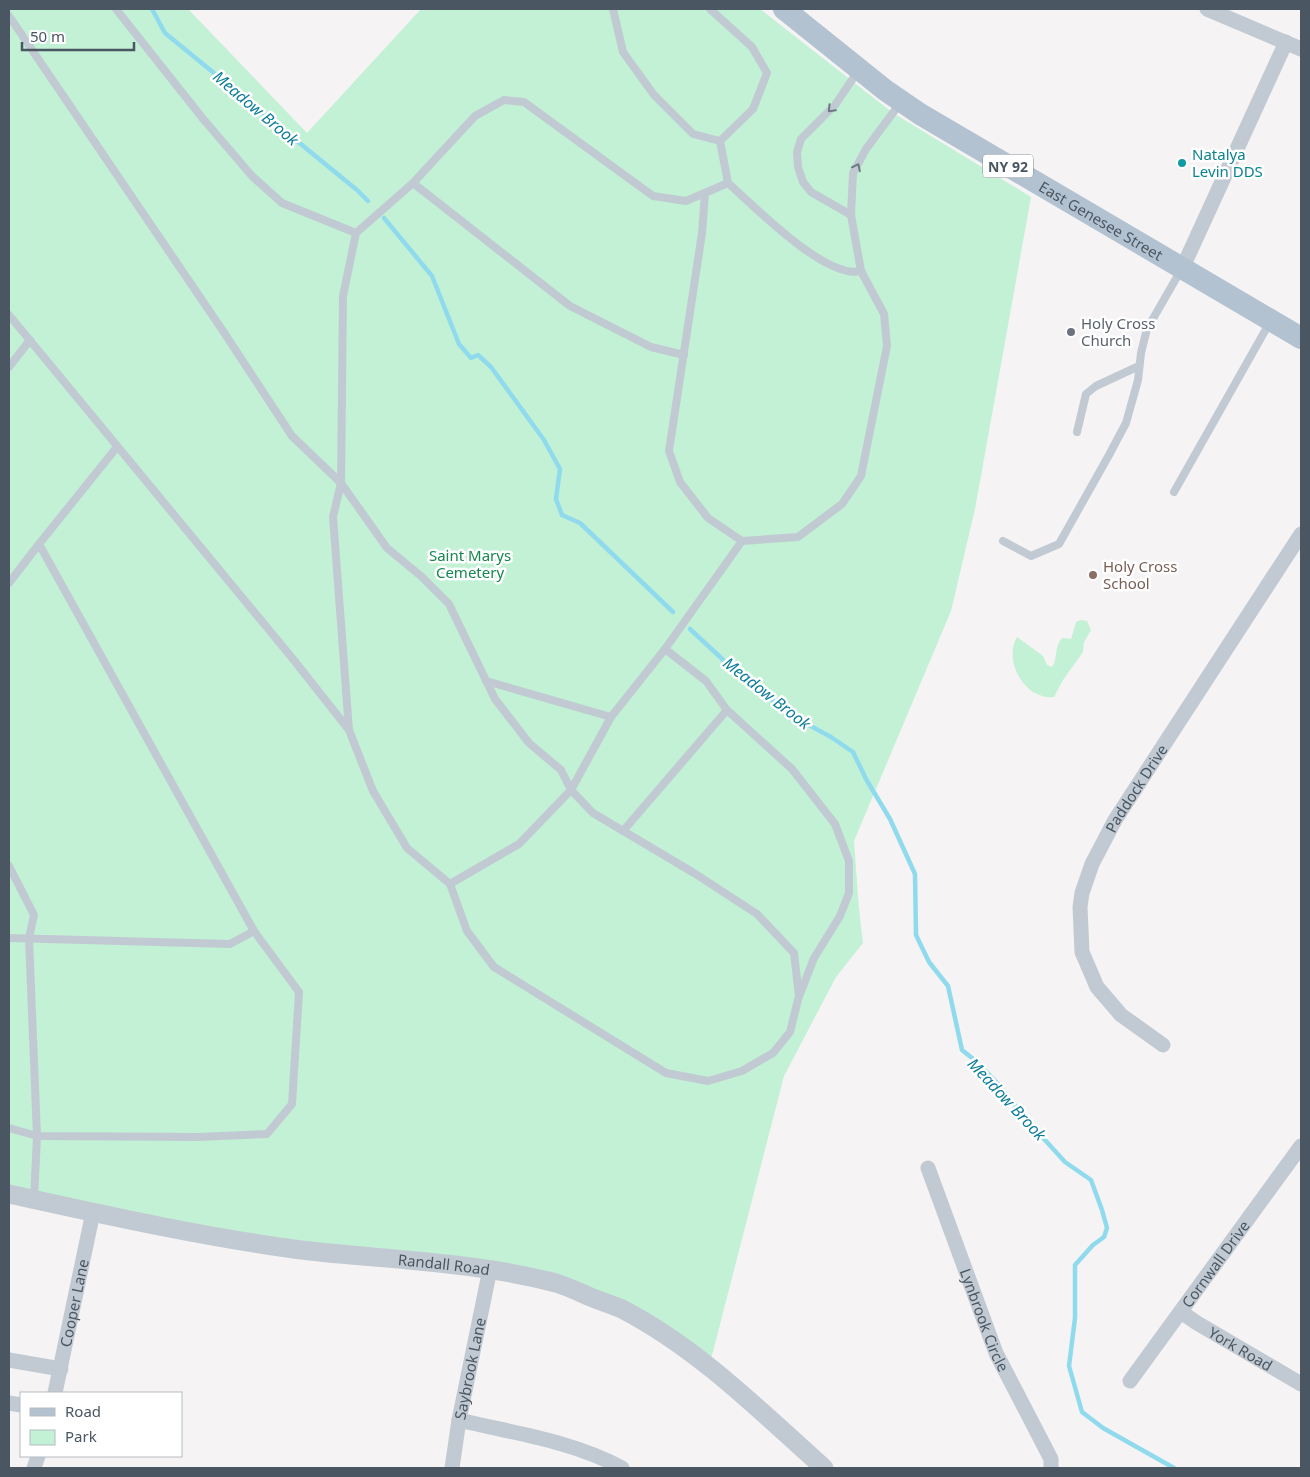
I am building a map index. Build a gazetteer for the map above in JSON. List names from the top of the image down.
{
  "streets": {
    "main road": ["NY 92", "East Genesee Street"],
    "street": [
      "Paddock Drive",
      "Randall Road",
      "Cornwall Drive",
      "Cooper Lane",
      "Lynbrook Circle",
      "York Road",
      "Saybrook Lane"
    ]
  },
  "crossings": [
    ["Randall Road", "Cooper Lane"],
    ["Randall Road", "Saybrook Lane"],
    ["Cornwall Drive", "York Road"]
  ],
  "water": ["Meadow Brook"],
  "parks": ["Saint Marys Cemetery"],
  "places": ["Natalya Levin DDS", "Holy Cross Church", "Holy Cross School"],
  "legend": ["Road", "Park"],
  "scale_bar": "50 m"
}
